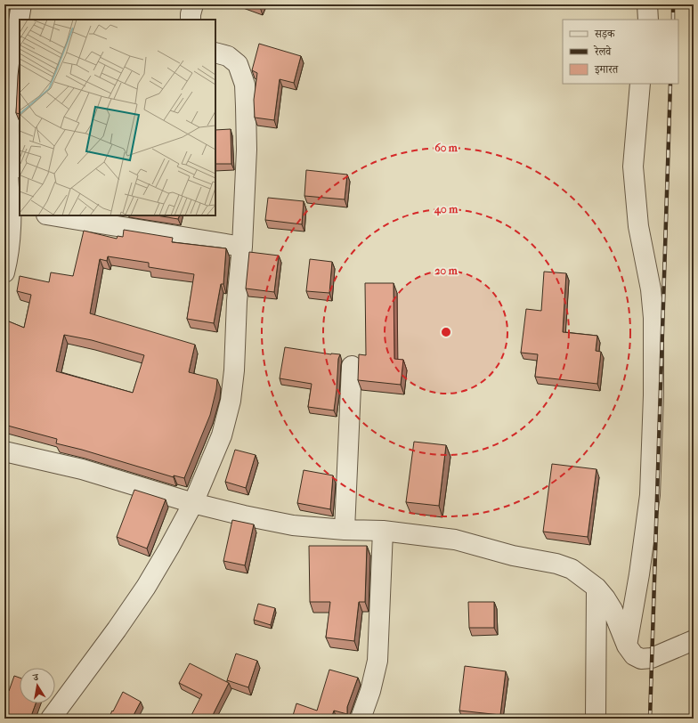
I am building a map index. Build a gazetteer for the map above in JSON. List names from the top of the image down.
{
  "legend": ["सड़क", "रेलवे", "इमारत"],
  "north": "top",
  "rings": ["60 m", "40 m", "20 m"]
}
